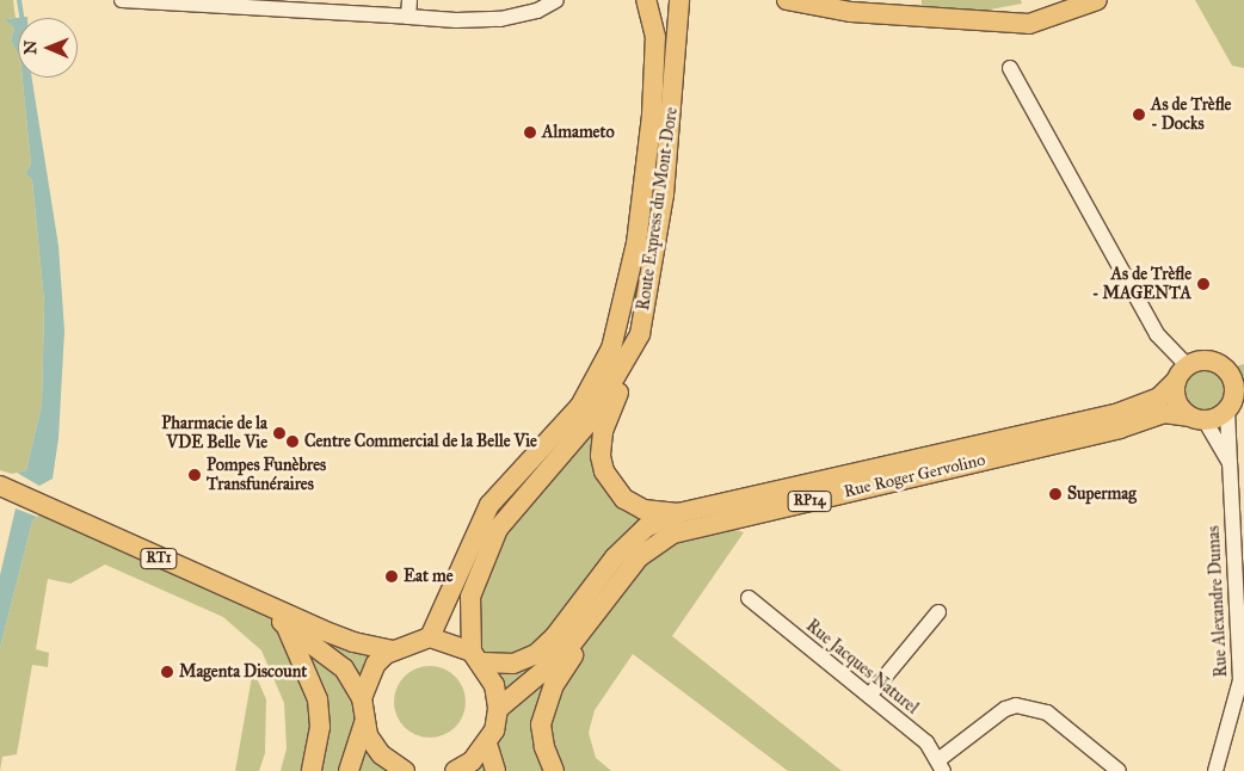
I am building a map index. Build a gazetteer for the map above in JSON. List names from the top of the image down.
{
  "streets": {
    "main road": [
      "Route Express du Mont-Dore",
      "Rue Roger Gervolino",
      "RP14",
      "RT1"
    ],
    "street": ["Rue Alexandre Dumas", "Rue Jacques Naturel"]
  },
  "crossings": [
    ["Route Express du Mont-Dore", "Rue Roger Gervolino"],
    ["Rue Roger Gervolino", "Rue Alexandre Dumas"]
  ],
  "places": [
    "As de Trèfle - Docks",
    "Almameto",
    "As de Trèfle - MAGENTA",
    "Pharmacie de la VDE Belle Vie",
    "Centre Commercial de la Belle Vie",
    "Pompes Funèbres Transfunéraires",
    "Supermag",
    "Eat me",
    "Magenta Discount"
  ],
  "north": "left"
}
